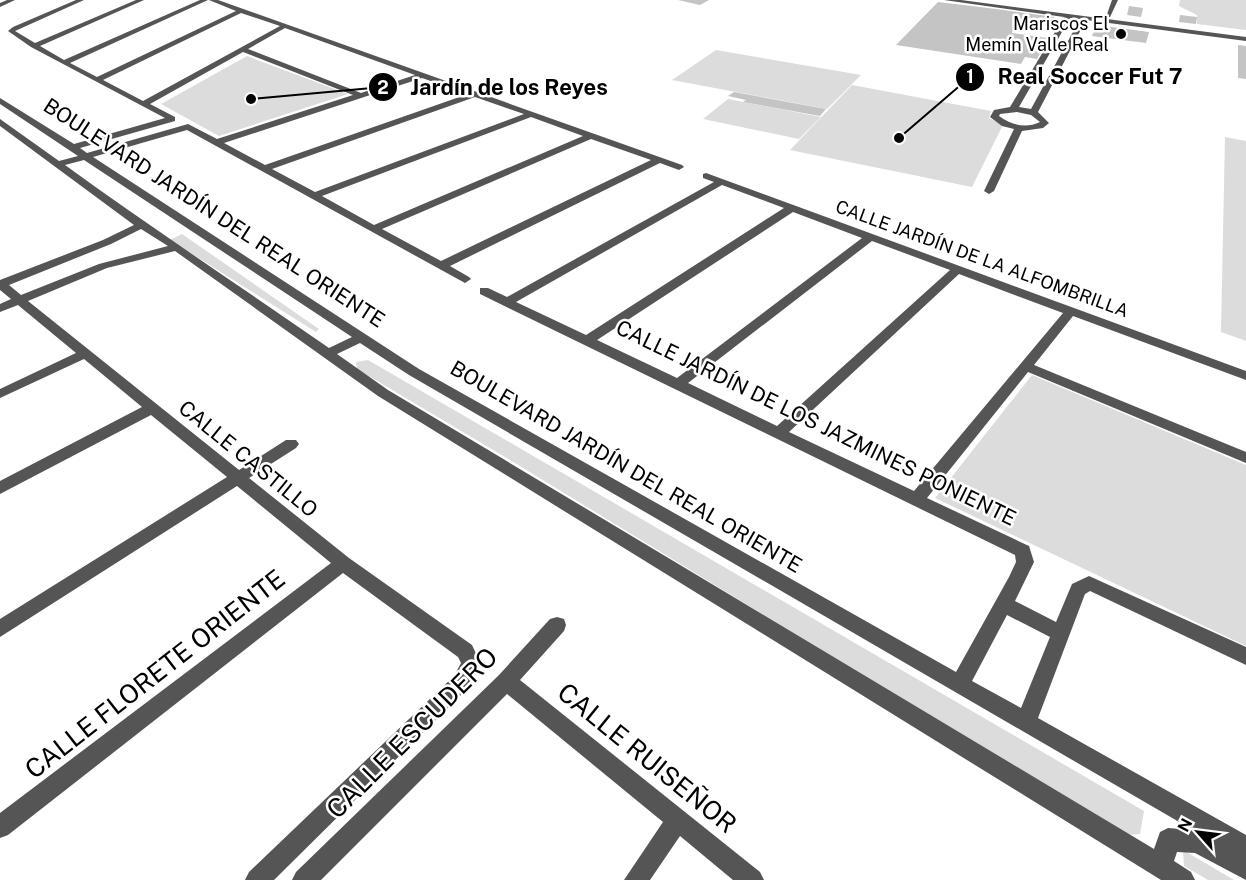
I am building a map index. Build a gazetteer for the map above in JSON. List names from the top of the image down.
{
  "streets": {
    "street": [
      "BOULEVARD JARDÍN DEL REAL ORIENTE",
      "CALLE JARDÍN DE LA ALFOMBRILLA",
      "CALLE JARDÍN DE LOS JAZMINES PONIENTE",
      "CALLE CASTILLO",
      "CALLE FLORETE ORIENTE",
      "CALLE ESCUDERO",
      "CALLE RUISEÑOR"
    ]
  },
  "crossings": [
    ["BOULEVARD JARDÍN DEL REAL ORIENTE", "CALLE JARDÍN DE LOS JAZMINES PONIENTE"],
    ["CALLE CASTILLO", "CALLE FLORETE ORIENTE"],
    ["CALLE CASTILLO", "CALLE ESCUDERO"],
    ["CALLE ESCUDERO", "CALLE RUISEÑOR"]
  ],
  "places": ["Mariscos El Memín Valle Real", "Jardín de los Reyes", "Real Soccer Fut 7"],
  "north": "top left"
}
